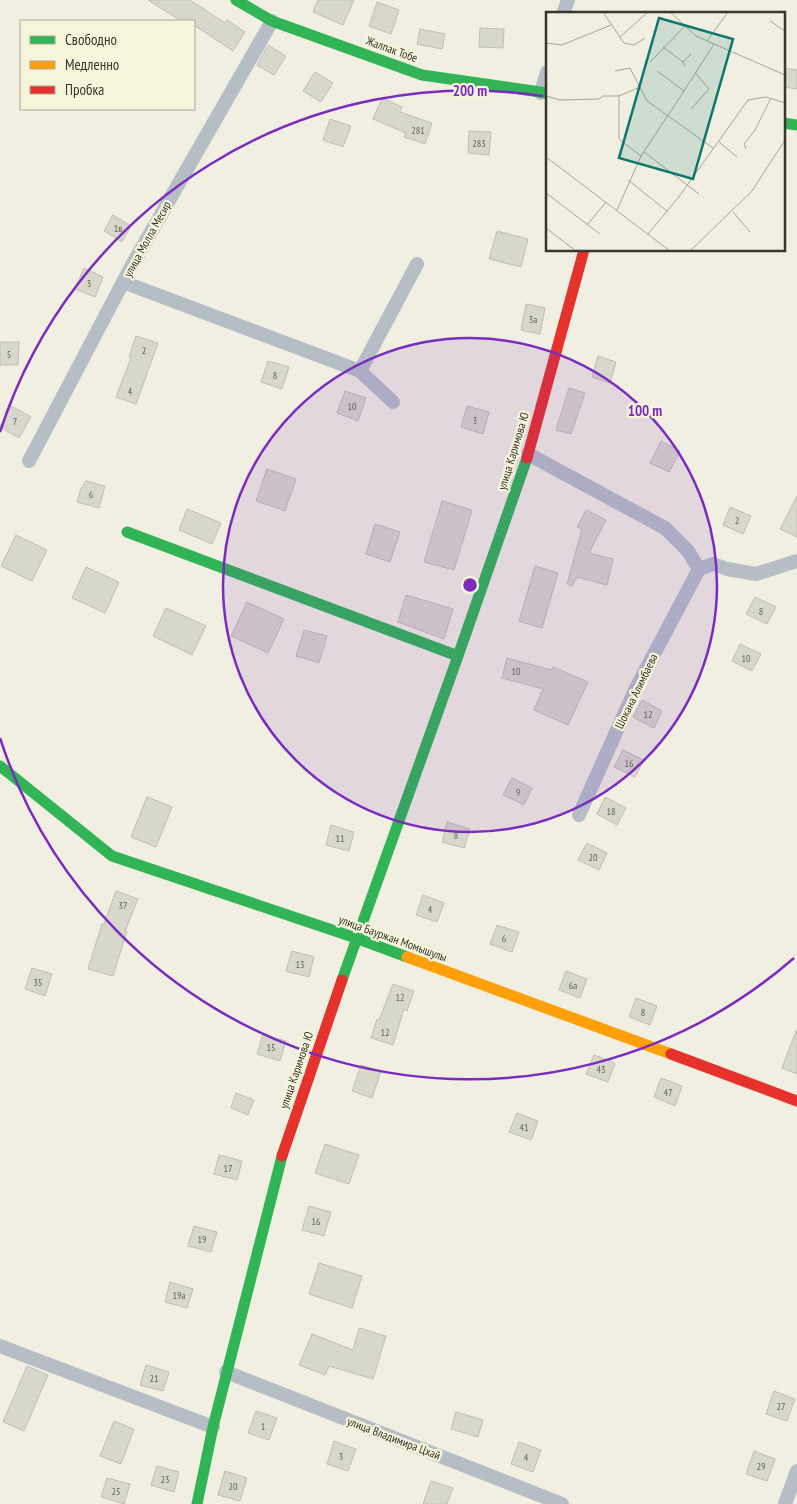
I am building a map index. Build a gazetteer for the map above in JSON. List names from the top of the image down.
{
  "streets": {
    "street": [
      "Жалпак Тобе",
      "улица Молла Месир",
      "улица Каримова Ю",
      "Шокана Алимбаева",
      "улица Бауржан Момышулы",
      "улица Владимира Цхай"
    ]
  },
  "crossings": [
    ["Жалпак Тобе", "улица Молла Месир"],
    ["улица Каримова Ю", "улица Бауржан Момышулы"],
    ["улица Каримова Ю", "улица Владимира Цхай"]
  ],
  "house_numbers": [
    "281",
    "283",
    "1в",
    "3",
    "3а",
    "2",
    "5",
    "8",
    "4",
    "10",
    "3",
    "7",
    "6",
    "2",
    "8",
    "10",
    "10",
    "12",
    "16",
    "9",
    "18",
    "8",
    "11",
    "20",
    "37",
    "4",
    "6",
    "13",
    "35",
    "6а",
    "12",
    "8",
    "12",
    "15",
    "43",
    "47",
    "41",
    "17",
    "16",
    "19",
    "19а",
    "21",
    "27",
    "1",
    "3",
    "4",
    "29",
    "23",
    "20",
    "25"
  ],
  "legend": ["Свободно", "Медленно", "Пробка"],
  "rings": ["200 m", "100 m"]
}
